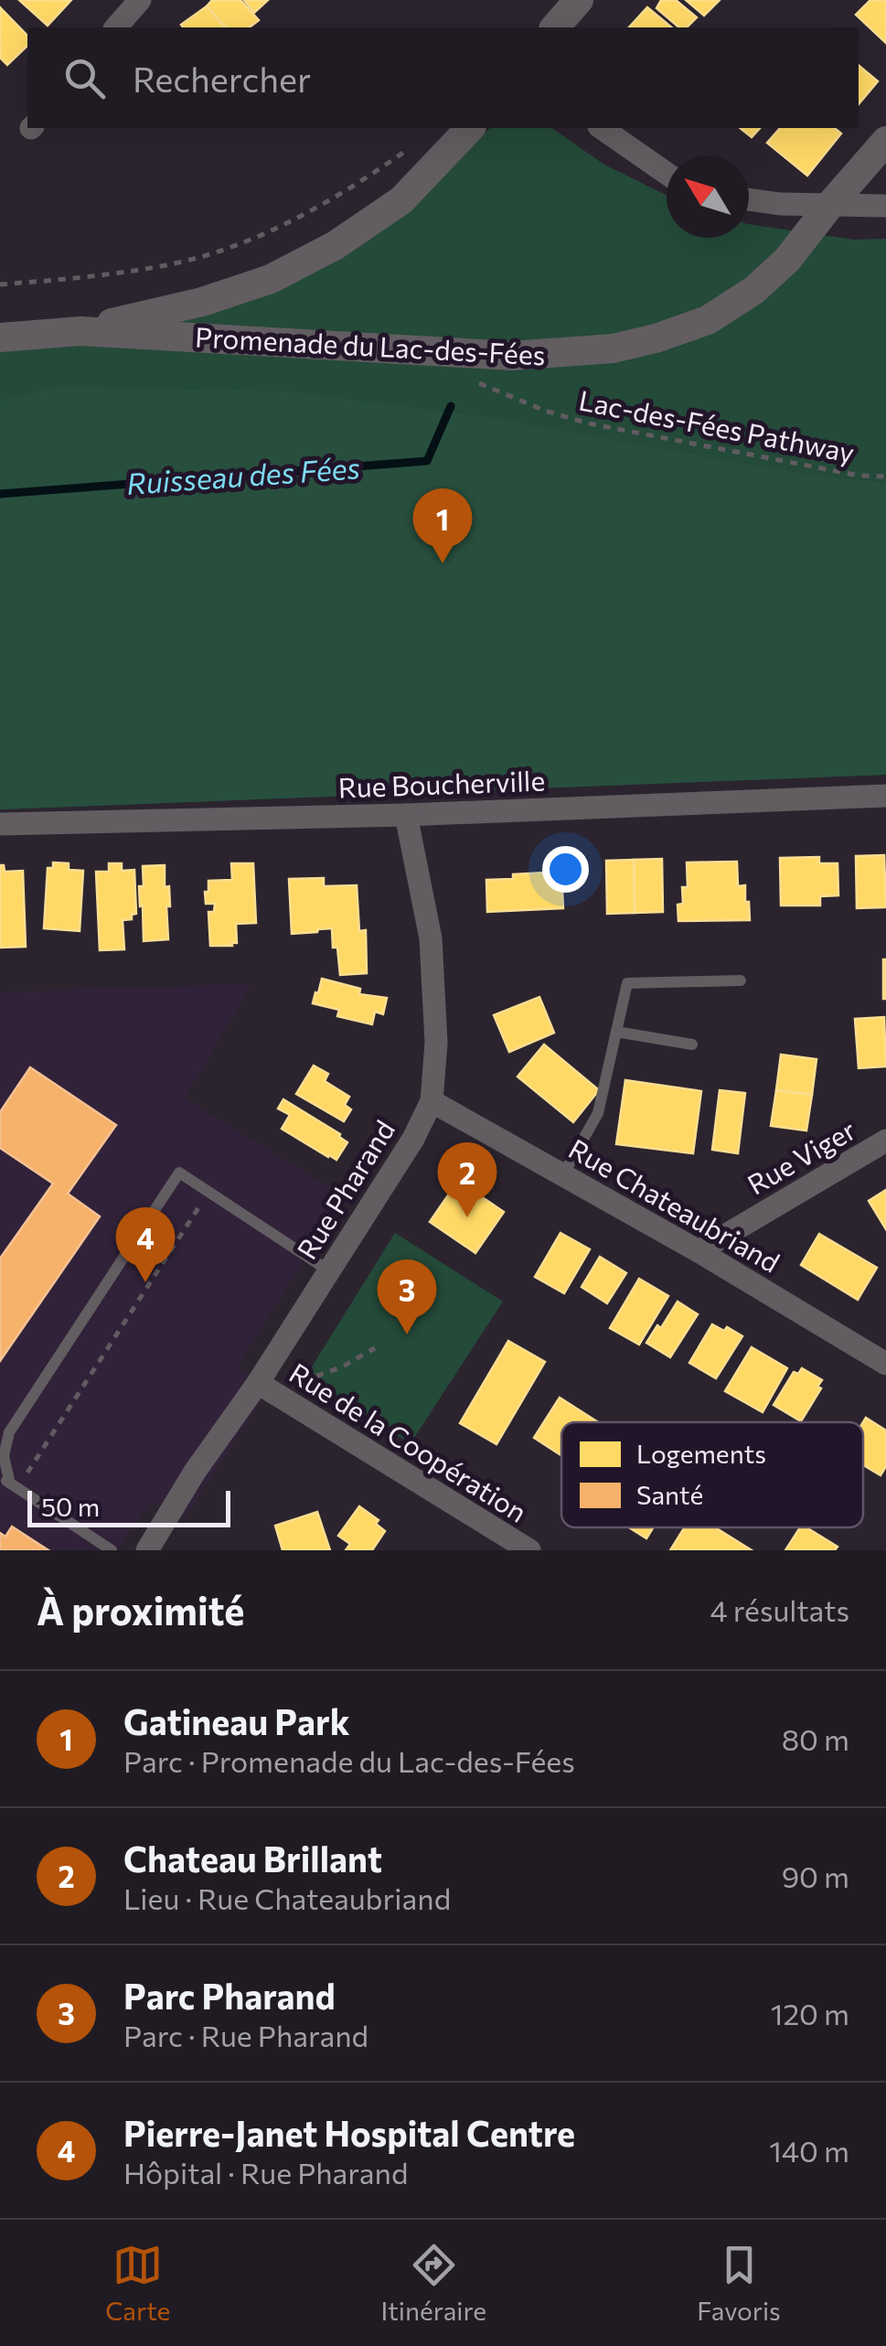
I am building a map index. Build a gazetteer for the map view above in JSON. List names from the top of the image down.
{
  "streets": {
    "street": [
      "Promenade du Lac-des-Fées",
      "Rue Boucherville",
      "Rue Viger",
      "Rue Pharand",
      "Rue Chateaubriand",
      "Rue de la Coopération"
    ],
    "path": ["Lac-des-Fées Pathway"]
  },
  "crossings": [
    ["Rue Boucherville", "Rue Pharand"],
    ["Rue Viger", "Rue Chateaubriand"],
    ["Rue Pharand", "Rue Chateaubriand"],
    ["Rue Pharand", "Rue de la Coopération"]
  ],
  "water": ["Ruisseau des Fées"],
  "legend": ["Logements", "Santé"],
  "scale_bar": "50 m",
  "north": "top left",
  "page": {
    "search": "Rechercher",
    "pins": [
      "1",
      "2",
      "4",
      "3"
    ],
    "scale": "50 m",
    "heading": ["À proximité", "4 résultats"],
    "list": [
      {
        "mark": "1",
        "name": "Gatineau Park",
        "note": "Parc · Promenade du Lac-des-Fées",
        "value": "80 m"
      },
      {
        "mark": "2",
        "name": "Chateau Brillant",
        "note": "Lieu · Rue Chateaubriand",
        "value": "90 m"
      },
      {
        "mark": "3",
        "name": "Parc Pharand",
        "note": "Parc · Rue Pharand",
        "value": "120 m"
      },
      {
        "mark": "4",
        "name": "Pierre-Janet Hospital Centre",
        "note": "Hôpital · Rue Pharand",
        "value": "140 m"
      }
    ],
    "nav": ["Carte", "Itinéraire", "Favoris"]
  }
}
